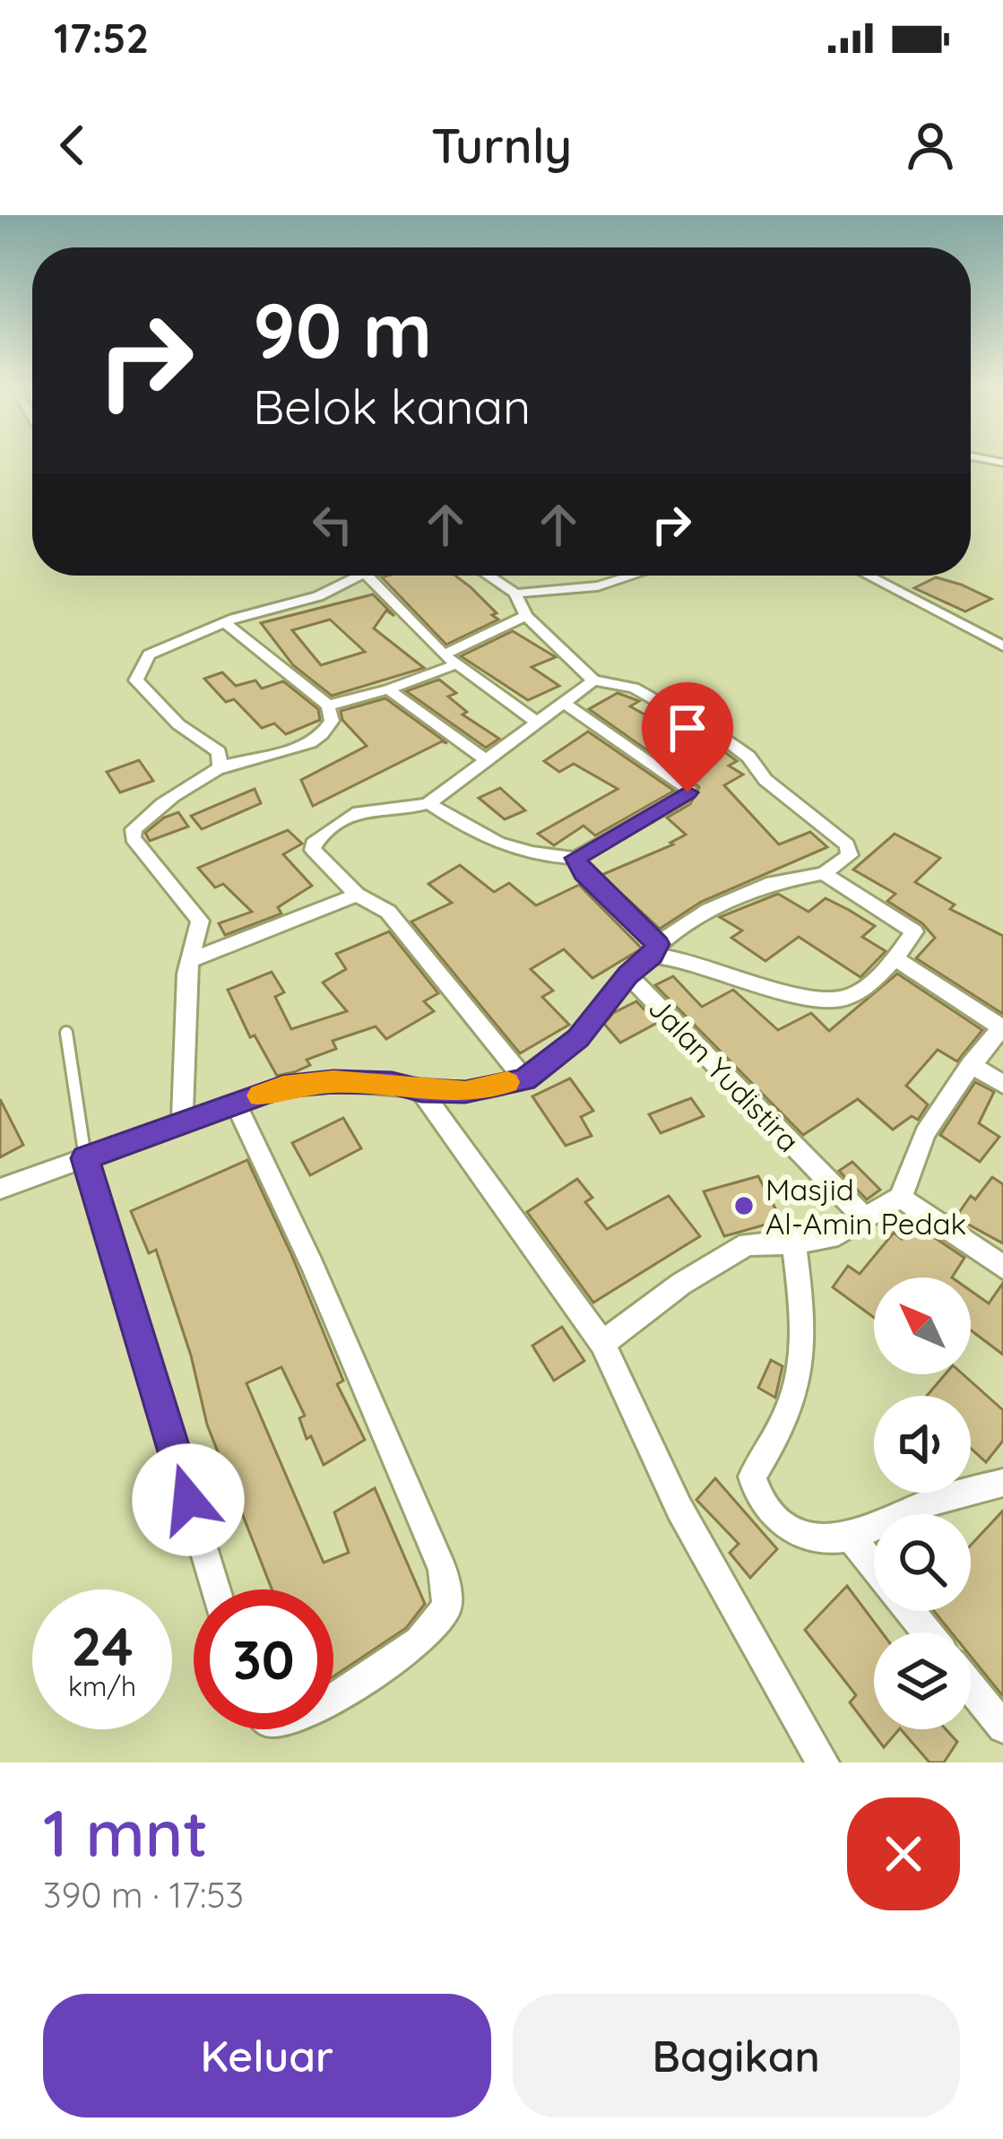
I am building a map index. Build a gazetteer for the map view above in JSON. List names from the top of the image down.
{
  "streets": {
    "street": ["Jalan Yudistira"]
  },
  "places": ["Masjid Al-Amin Pedak"],
  "north": "top left",
  "page": {
    "status": "17:52",
    "header": "Turnly",
    "turn": ["90 m", "Belok kanan"],
    "speed": "24 km/h",
    "limit": "30",
    "heading": ["1 mnt", "390 m · 17:53"],
    "buttons": ["Keluar", "Bagikan"]
  }
}
